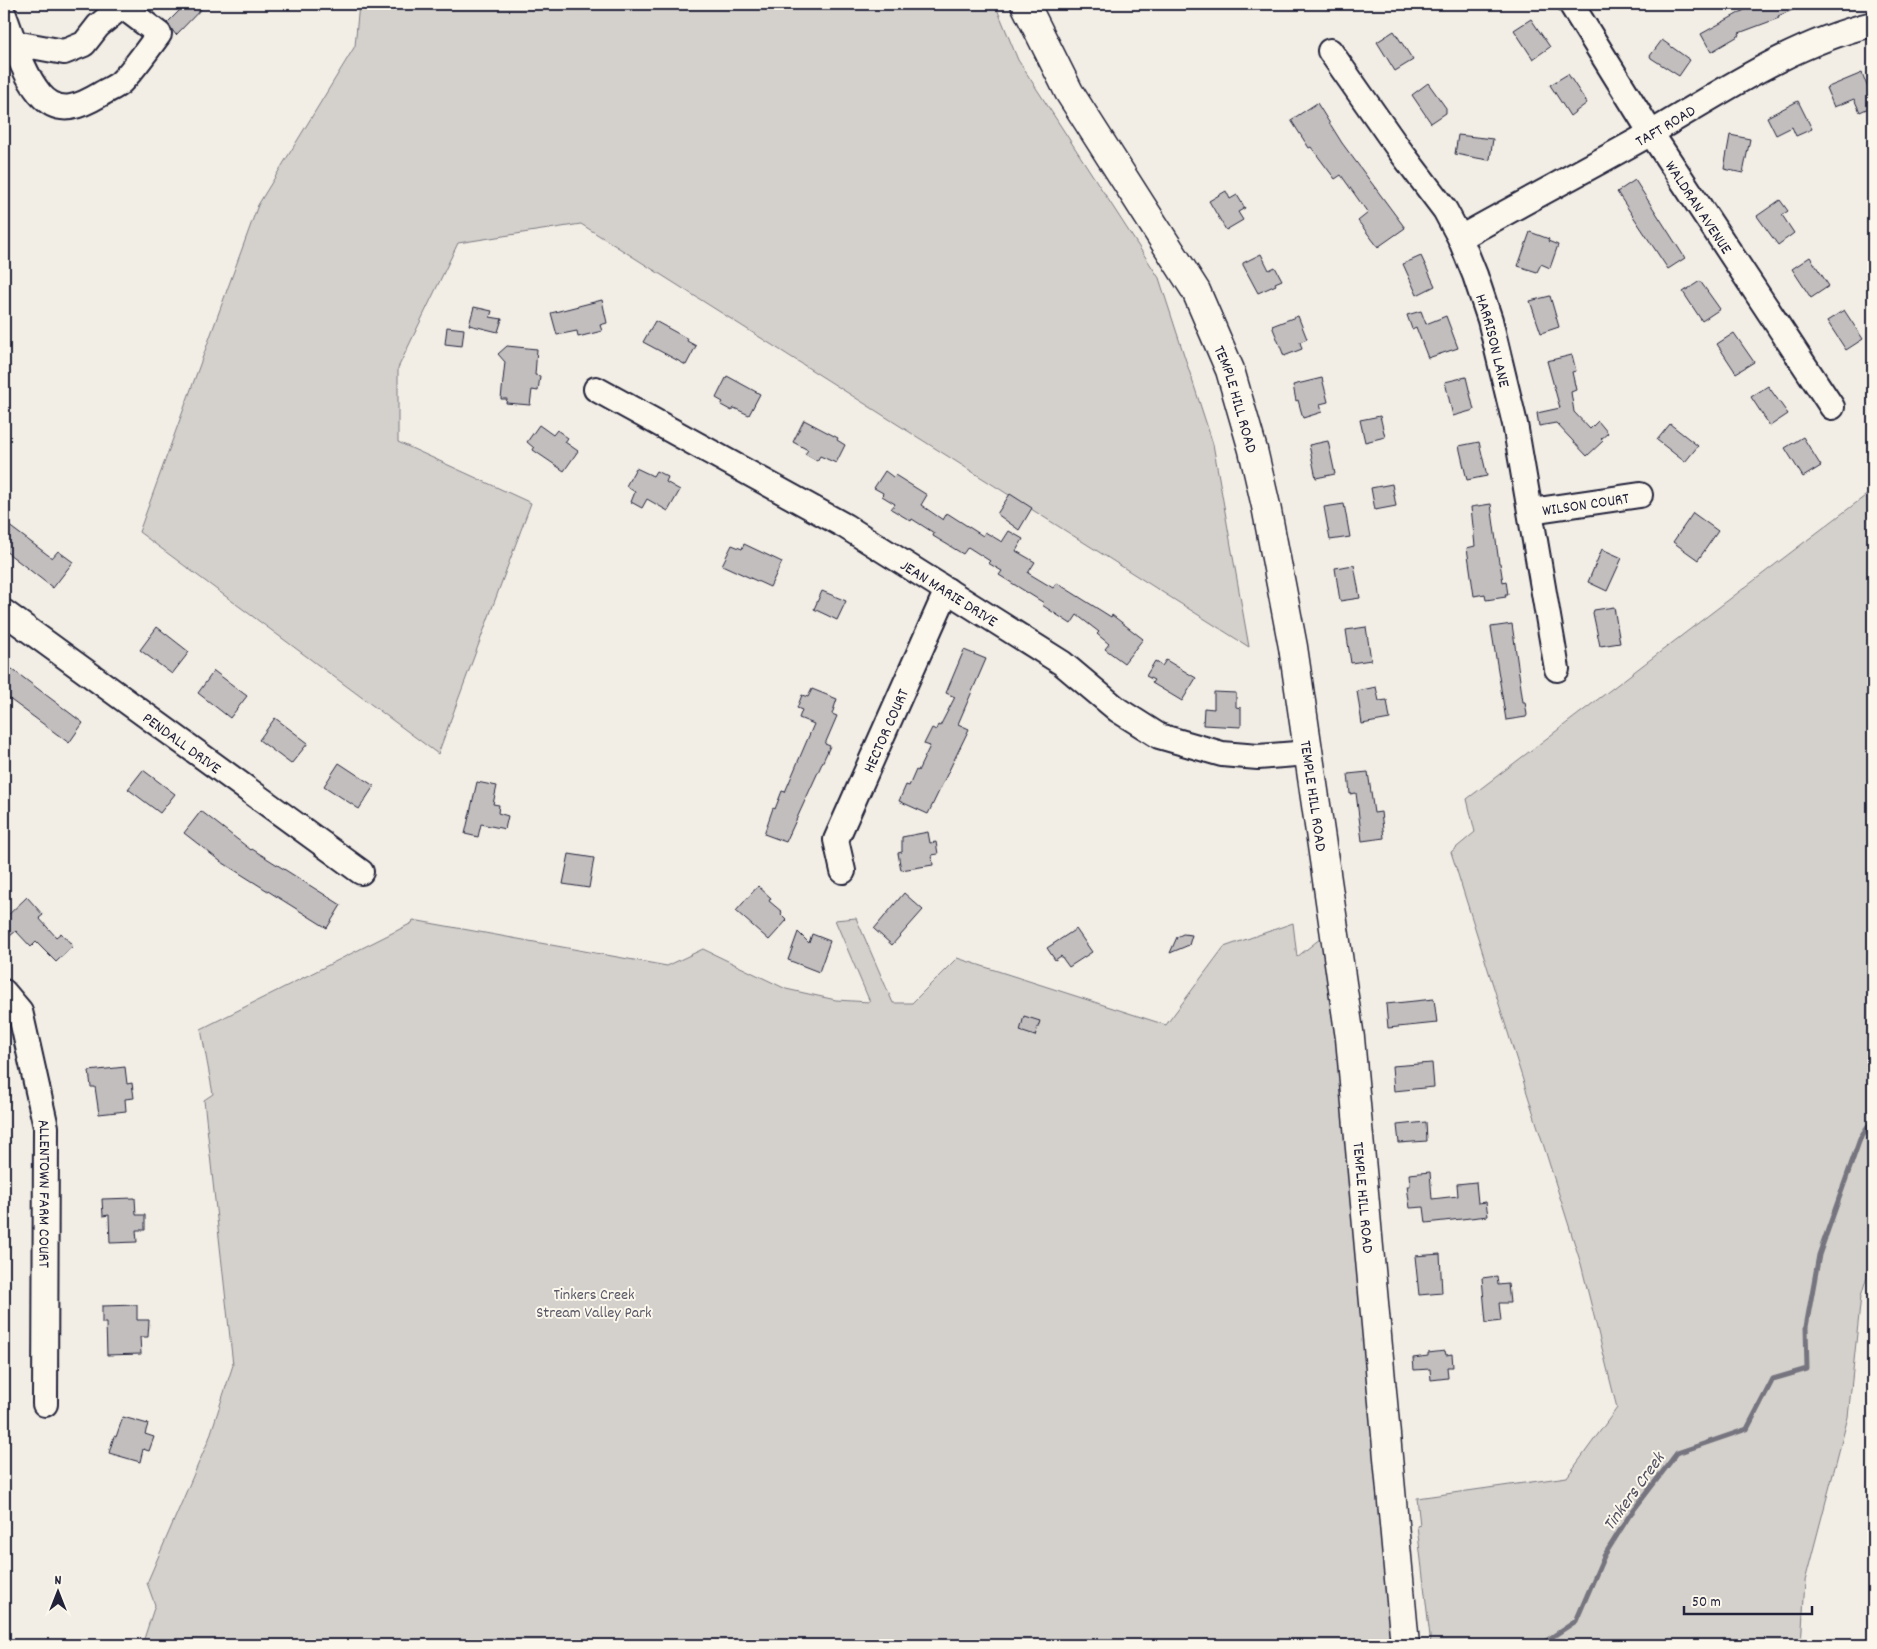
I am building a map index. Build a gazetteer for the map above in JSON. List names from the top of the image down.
{
  "streets": {
    "main road": ["TEMPLE HILL ROAD"],
    "street": [
      "TAFT ROAD",
      "WALDRAN AVENUE",
      "HARRISON LANE",
      "WILSON COURT",
      "JEAN MARIE DRIVE",
      "HECTOR COURT",
      "PENDALL DRIVE",
      "ALLENTOWN FARM COURT"
    ]
  },
  "crossings": [
    ["TAFT ROAD", "WALDRAN AVENUE"],
    ["TAFT ROAD", "HARRISON LANE"],
    ["HARRISON LANE", "WILSON COURT"],
    ["TEMPLE HILL ROAD", "JEAN MARIE DRIVE"],
    ["JEAN MARIE DRIVE", "HECTOR COURT"]
  ],
  "water": ["Tinkers Creek"],
  "parks": ["Tinkers Creek Stream Valley Park"],
  "scale_bar": "50 m",
  "north": "top"
}
